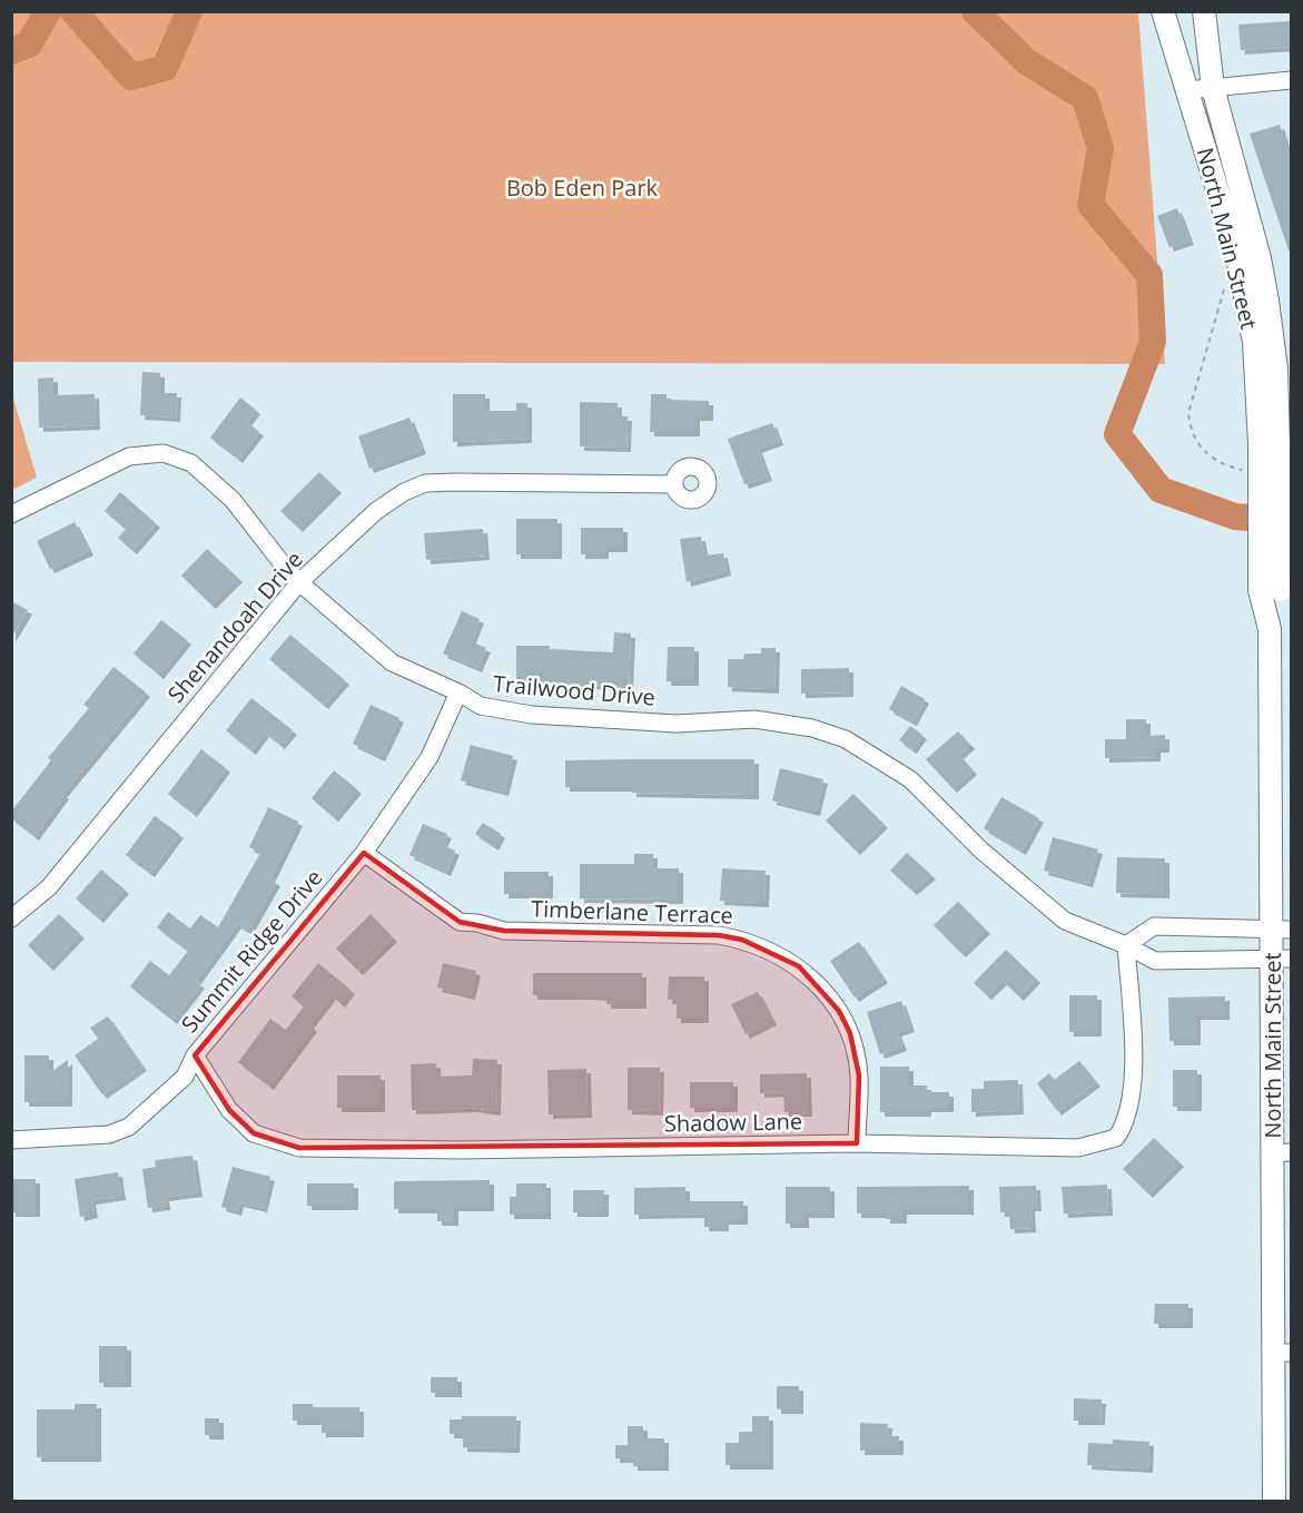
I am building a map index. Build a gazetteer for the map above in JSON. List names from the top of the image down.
{
  "streets": {
    "main road": ["North Main Street"],
    "street": [
      "Shenandoah Drive",
      "Trailwood Drive",
      "Timberlane Terrace",
      "Summit Ridge Drive",
      "Shadow Lane"
    ]
  },
  "crossings": [
    ["North Main Street", "Trailwood Drive"],
    ["Shenandoah Drive", "Trailwood Drive"],
    ["Trailwood Drive", "Summit Ridge Drive"],
    ["Trailwood Drive", "Shadow Lane"],
    ["Timberlane Terrace", "Summit Ridge Drive"],
    ["Timberlane Terrace", "Shadow Lane"],
    ["Summit Ridge Drive", "Shadow Lane"]
  ],
  "parks": ["Bob Eden Park"]
}
